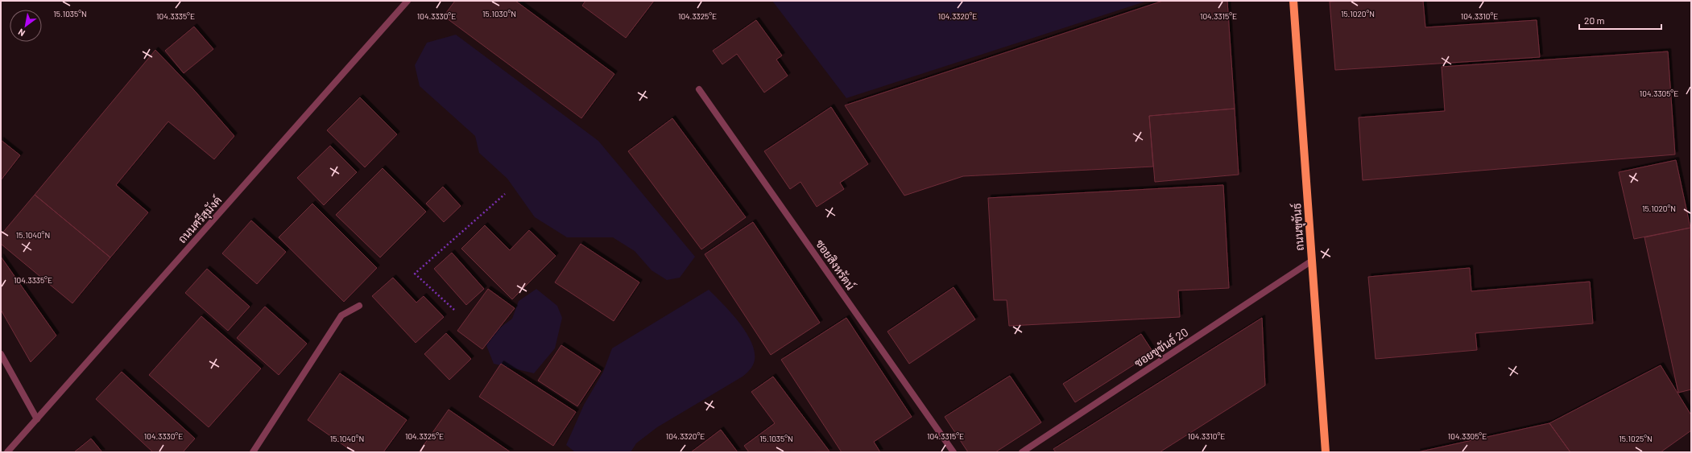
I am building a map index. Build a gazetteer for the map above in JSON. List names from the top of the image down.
{
  "streets": {
    "main road": ["ถนนขุขันธ์"],
    "street": ["ถนนศรีสุมังค์", "ซอยสิงหรัตน์", "ซอยขุขันธ์ 20"]
  },
  "crossings": [
    ["ถนนขุขันธ์", "ซอยขุขันธ์ 20"]
  ],
  "scale_bar": "20 m",
  "north": "bottom left",
  "coordinates": [
    "15.1035°N",
    "15.1030°N",
    "15.1020°N",
    "104.3335°E",
    "104.3330°E",
    "104.3325°E",
    "104.3320°E",
    "104.3315°E",
    "104.3310°E",
    "104.3305°E",
    "15.1040°N",
    "15.1025°N"
  ]
}
